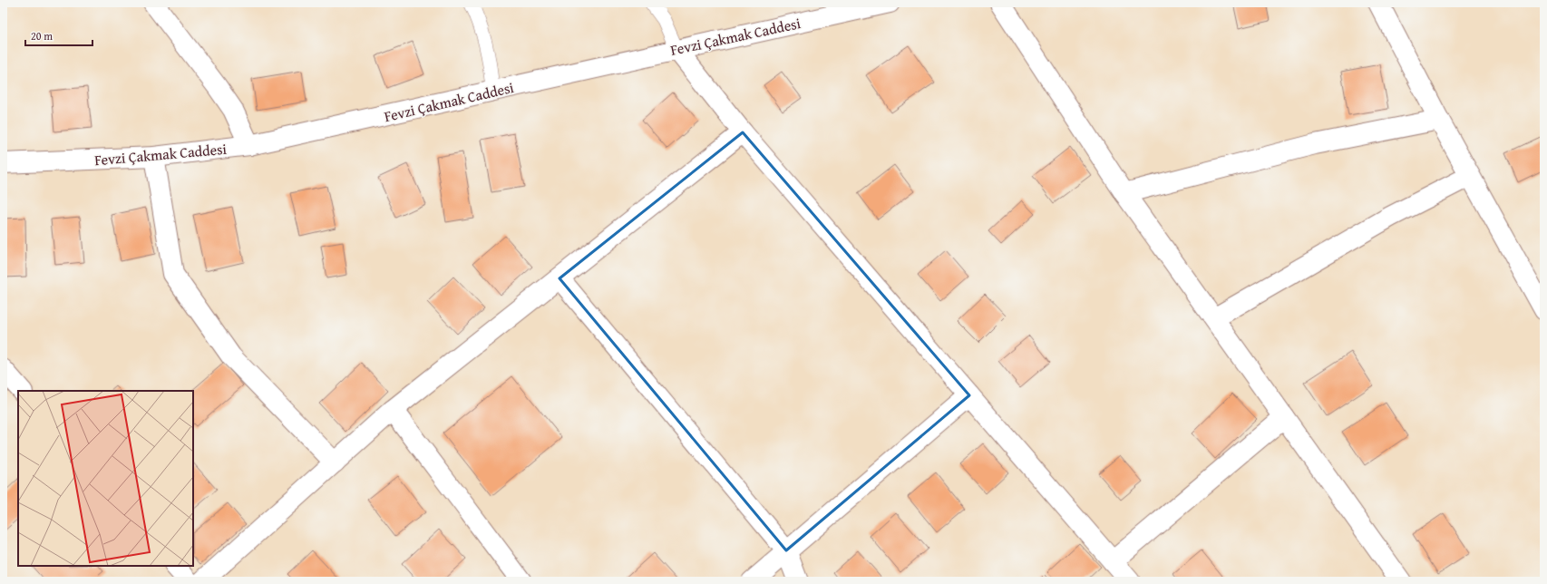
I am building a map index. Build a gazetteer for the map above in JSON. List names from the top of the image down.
{
  "streets": {
    "street": ["Fevzi Çakmak Caddesi"]
  },
  "scale_bar": "20 m"
}
